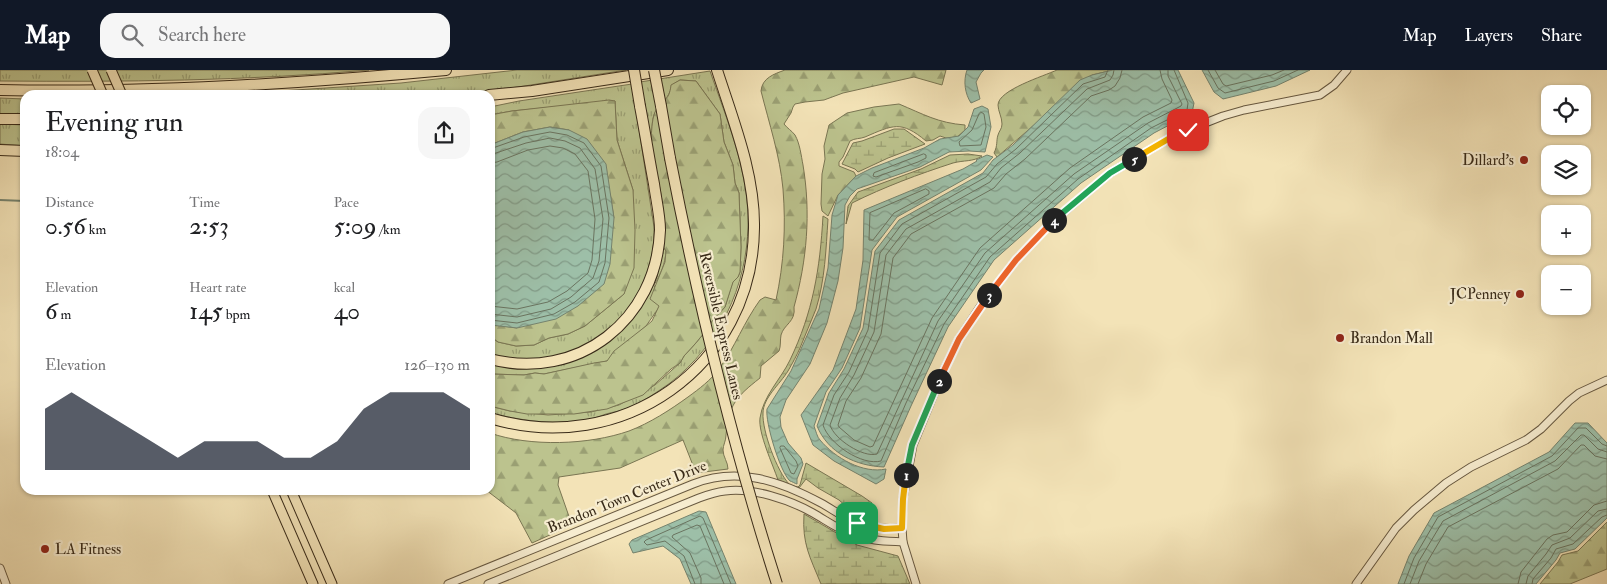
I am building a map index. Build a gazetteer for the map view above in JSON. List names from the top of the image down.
{
  "streets": {
    "highway": ["Reversible Express Lanes"],
    "street": ["Brandon Town Center Drive"]
  },
  "places": [
    "Dillard's",
    "JCPenney",
    "Brandon Mall",
    "LA Fitness"
  ],
  "page": {
    "header": "Map",
    "search": "Search here",
    "nav": ["Map", "Layers", "Share"],
    "map_buttons": ["+", "−"],
    "heading": ["Evening run", "18:04"],
    "pins": [
      "5",
      "4",
      "3",
      "2",
      "1"
    ],
    "stats": [
      ["Distance", "0.56 km"],
      ["Time", "2:53"],
      ["Pace", "5:09 /km"],
      ["Elevation", "6 m"],
      ["Heart rate", "145 bpm"],
      ["kcal", "40"]
    ],
    "chart": ["Elevation", "126–130 m"]
  }
}
